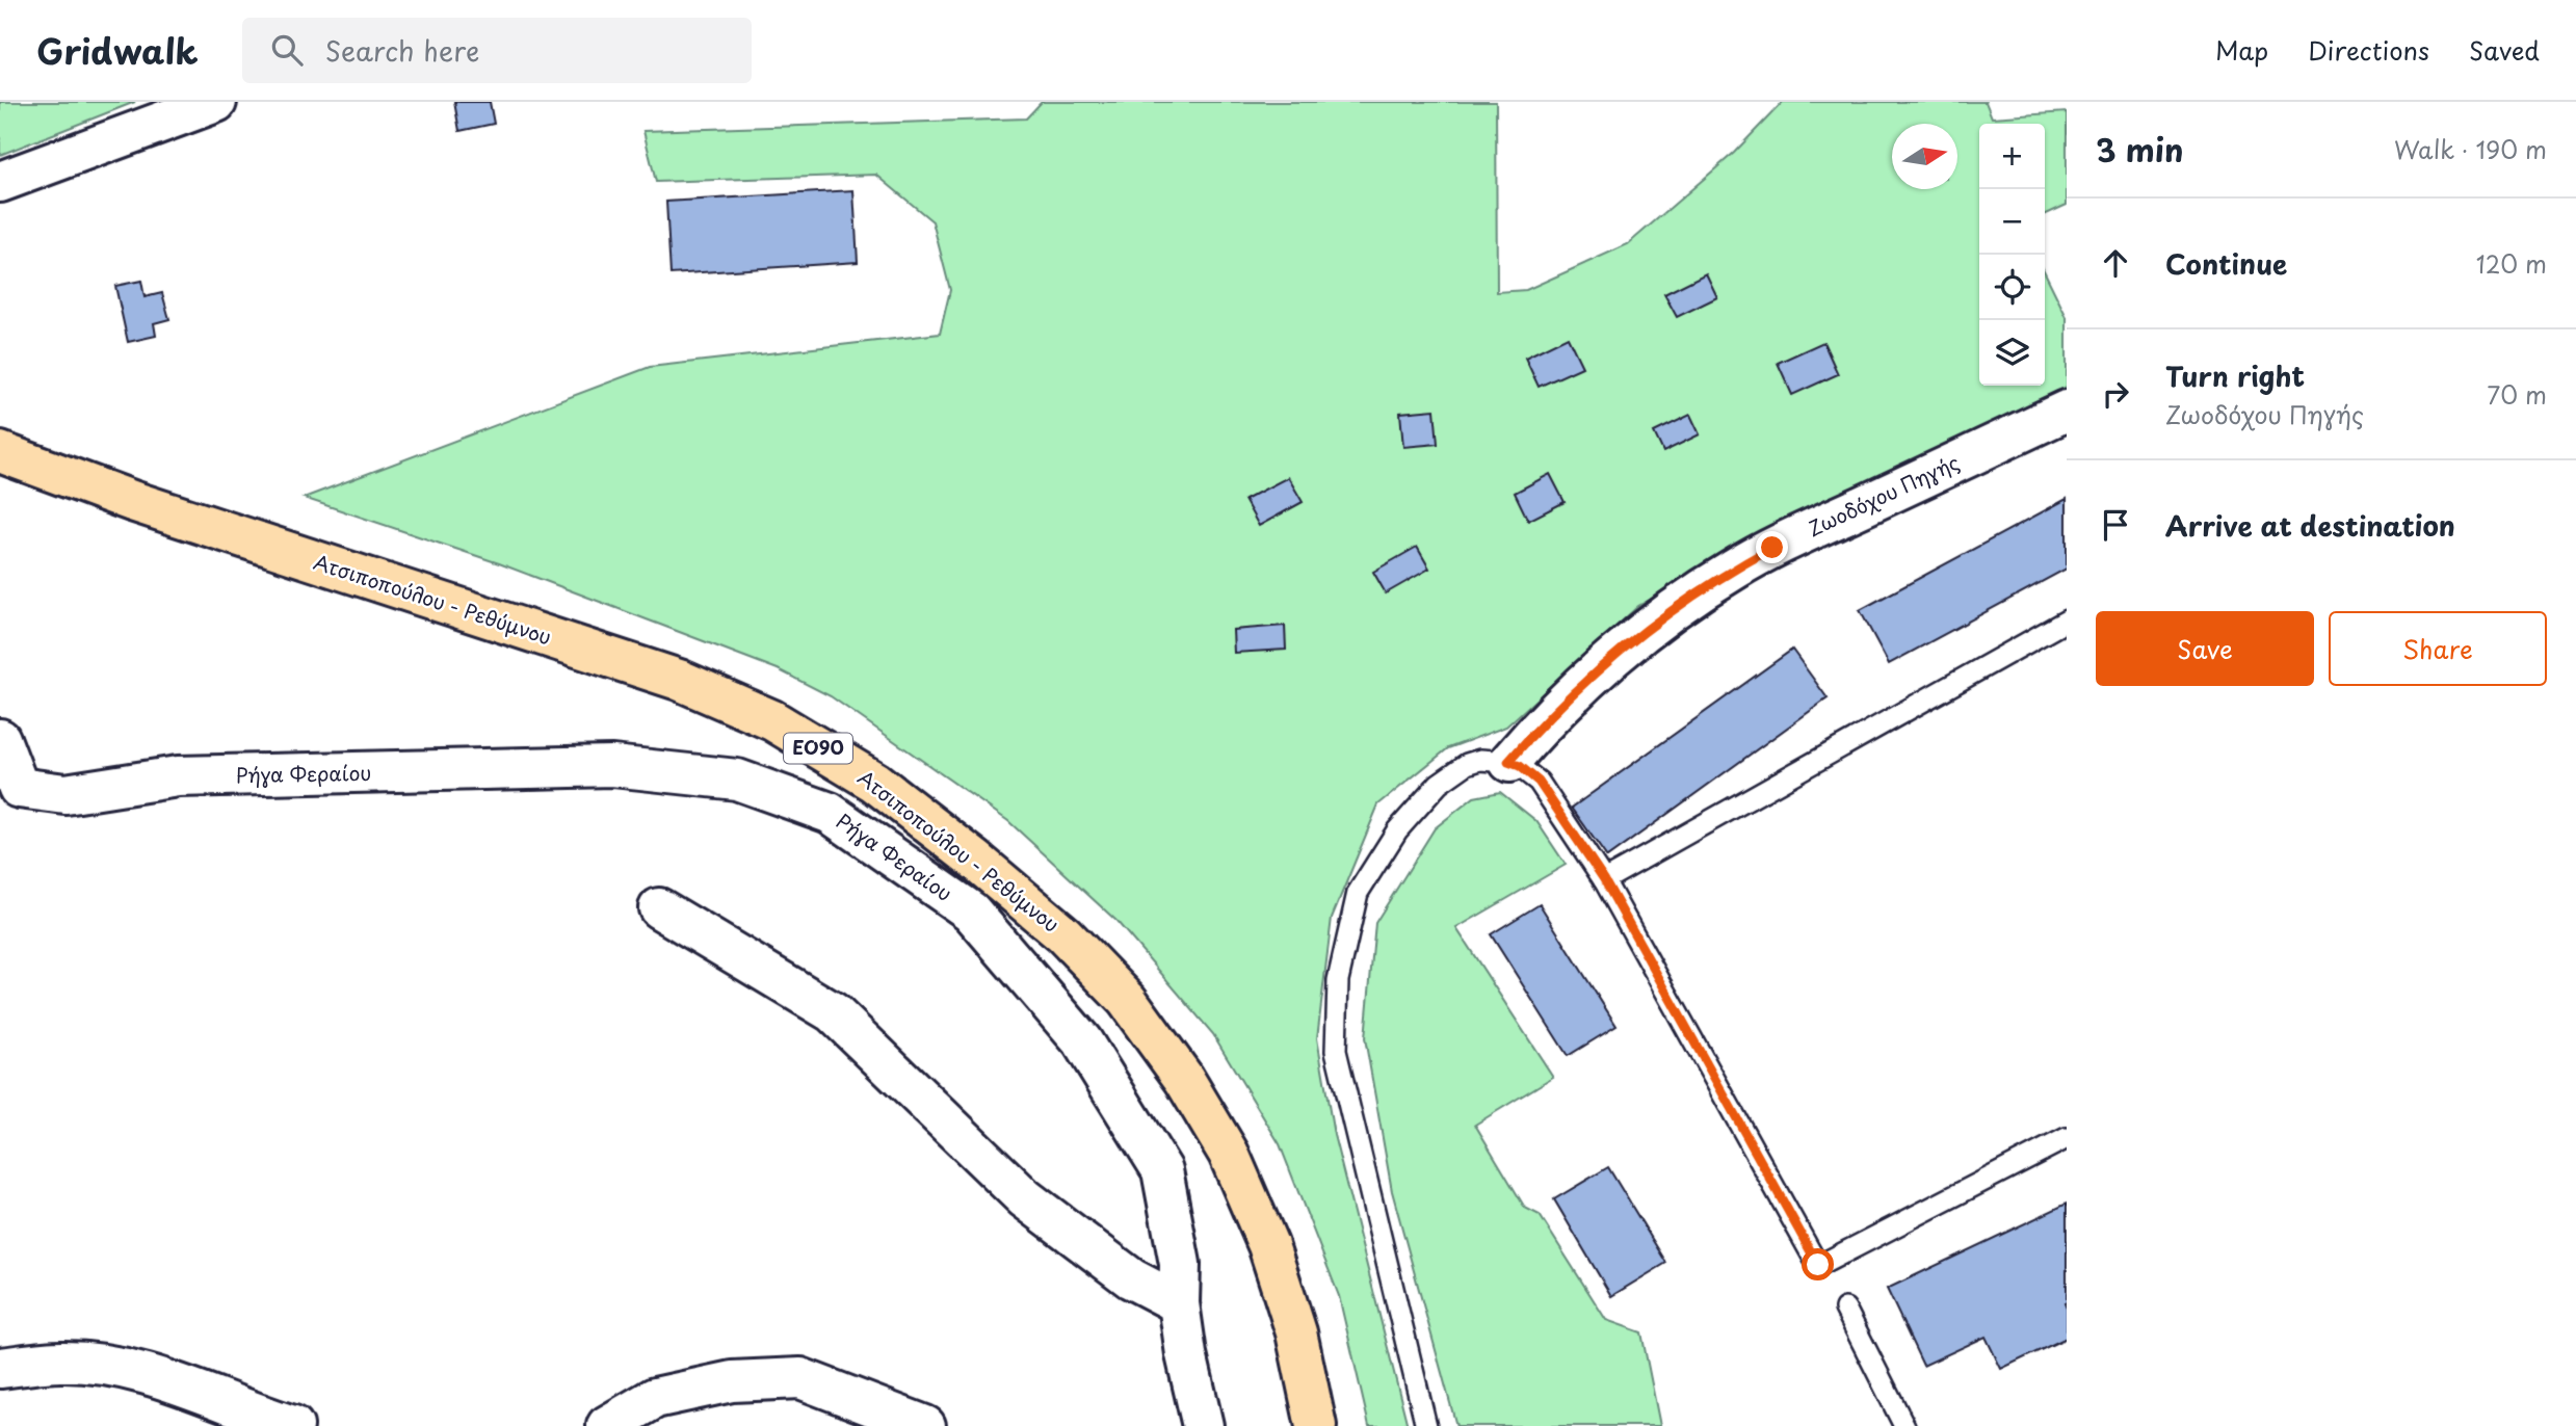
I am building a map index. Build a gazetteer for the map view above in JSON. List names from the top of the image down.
{
  "streets": {
    "main road": ["Ατσιποπούλου - Ρεθύμνου", "ΕΟ90"],
    "street": ["Ζωοδόχου Πηγής", "Ρήγα Φεραίου"]
  },
  "north": "right",
  "page": {
    "header": "Gridwalk",
    "search": "Search here",
    "nav": ["Map", "Directions", "Saved"],
    "heading": ["3 min", "Walk · 190 m"],
    "map_buttons": ["+", "−"],
    "list": [
      ["Continue", "120 m"],
      ["Turn right", "Ζωοδόχου Πηγής", "70 m"],
      "Arrive at destination"
    ],
    "buttons": ["Save", "Share"]
  }
}
